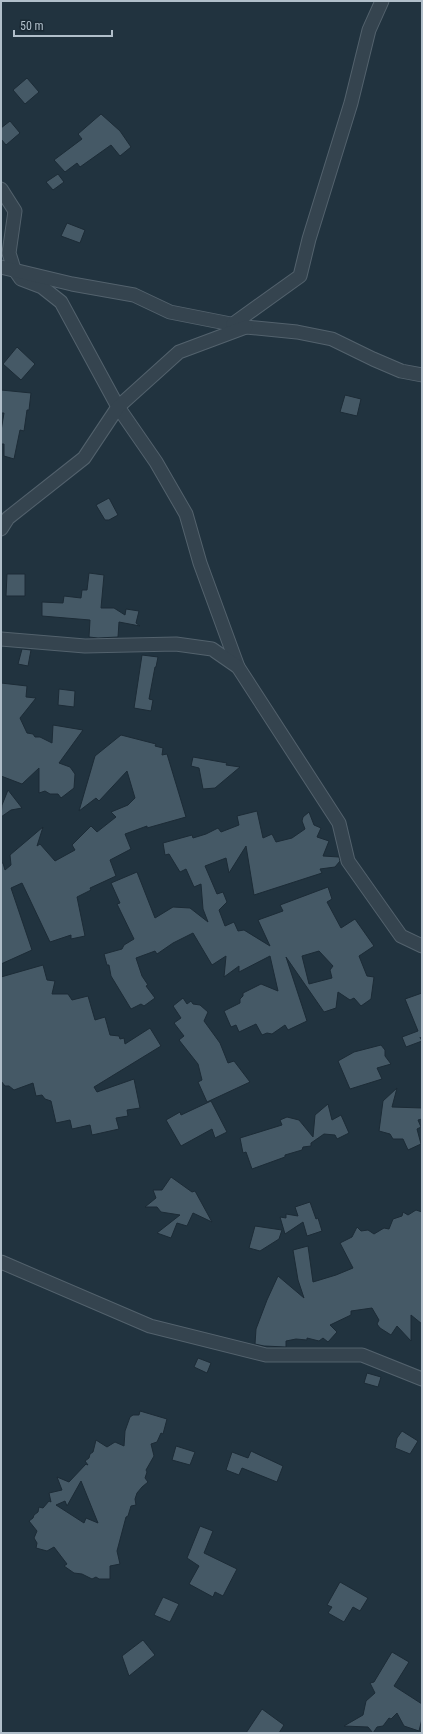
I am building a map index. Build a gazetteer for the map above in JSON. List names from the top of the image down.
{
  "scale_bar": "50 m"
}
